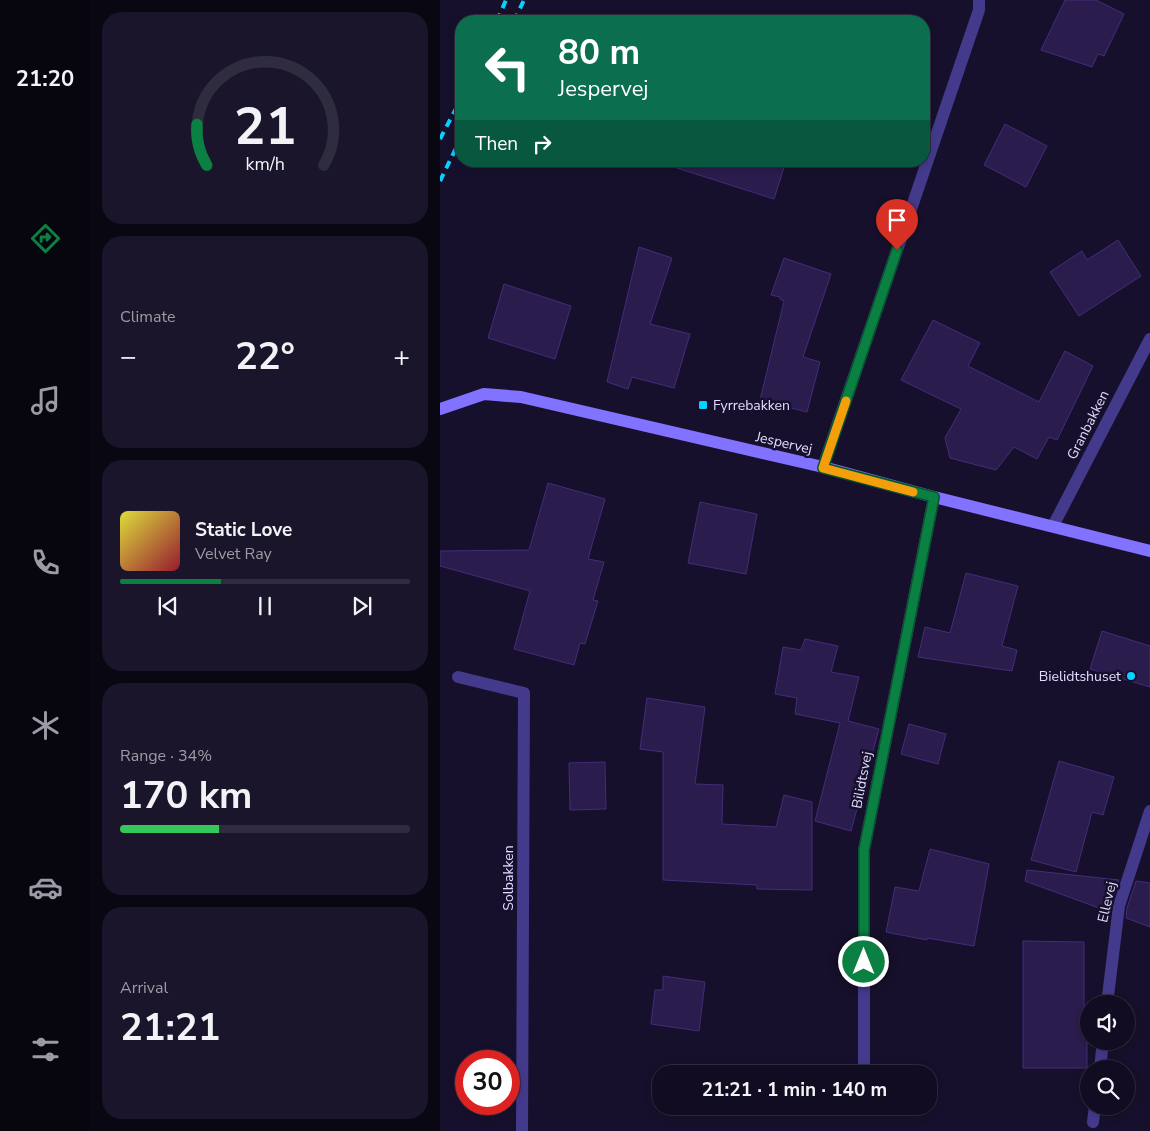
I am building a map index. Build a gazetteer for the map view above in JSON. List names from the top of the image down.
{
  "streets": {
    "street": [
      "Granbakken",
      "Jespervej",
      "Bilidtsvej",
      "Solbakken",
      "Ellevej"
    ]
  },
  "crossings": [
    ["Granbakken", "Jespervej"],
    ["Jespervej", "Bilidtsvej"]
  ],
  "places": {
    "transit": ["Fyrrebakken"],
    "other": ["Bielidtshuset"]
  },
  "page": {
    "tabs": "21:20",
    "turn": ["80 m", "Jespervej"],
    "then": "Then",
    "tile": [
      "Climate",
      ["Range · 34%", "170 km"],
      ["Arrival", "21:21"]
    ],
    "heat": ["−", "22°", "+"],
    "song": ["Static Love", "Velvet Ray"],
    "limit": "30",
    "trip": "21:21 · 1 min · 140 m",
    "gauge": ["21", "km/h"]
  }
}
